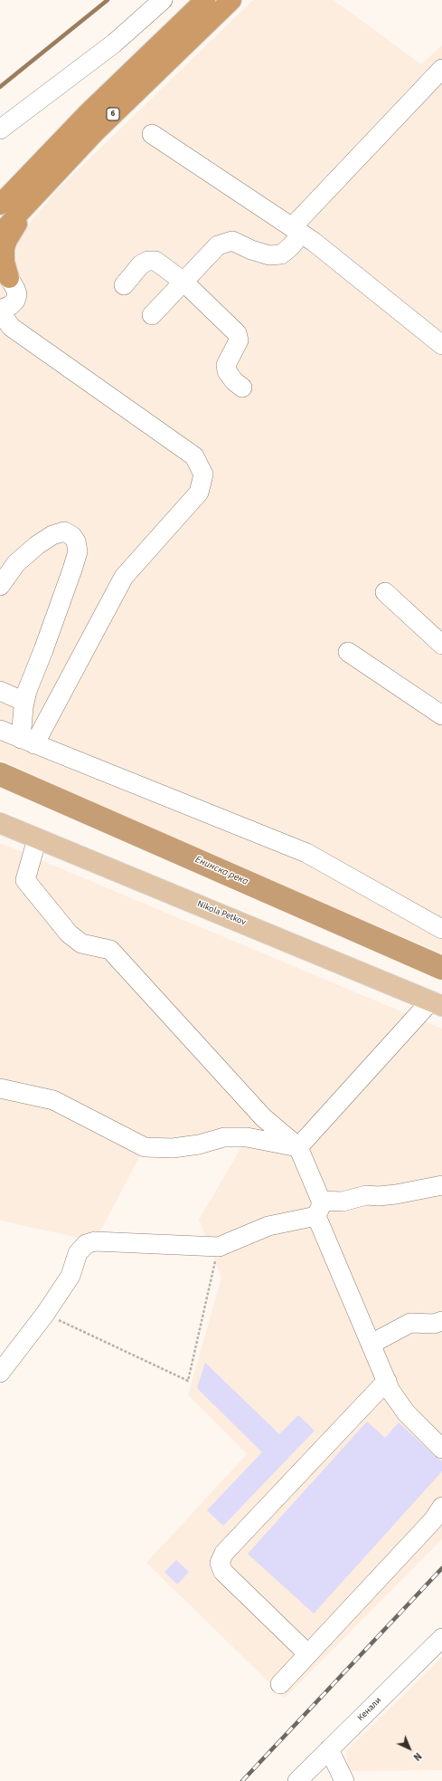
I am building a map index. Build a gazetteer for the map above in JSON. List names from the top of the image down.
{
  "streets": {
    "highway": ["6"],
    "main road": ["Nikola Petkov"],
    "street": ["Кенали"]
  },
  "water": ["Енинска река"],
  "north": "bottom right"
}
